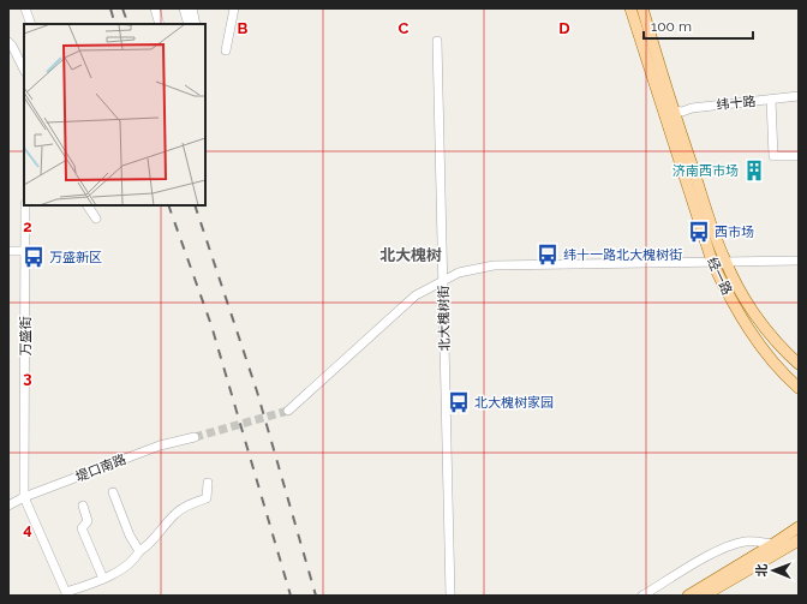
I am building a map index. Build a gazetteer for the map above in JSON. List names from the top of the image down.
{
  "streets": {
    "main road": ["经一路"],
    "street": [
      "纬十路",
      "北大槐树街",
      "万盛街",
      "堤口南路"
    ]
  },
  "crossings": [
    ["纬十路", "经一路"],
    ["万盛街", "堤口南路"]
  ],
  "districts": ["北大槐树"],
  "places": {
    "building": ["济南西市场"],
    "bus stop": [
      "西市场",
      "纬十一路北大槐树街",
      "万盛新区",
      "北大槐树家园"
    ]
  },
  "scale_bar": "100 m",
  "north": "left",
  "grid": {
    "columns": ["B", "C", "D"],
    "rows": ["2", "3", "4"]
  }
}
